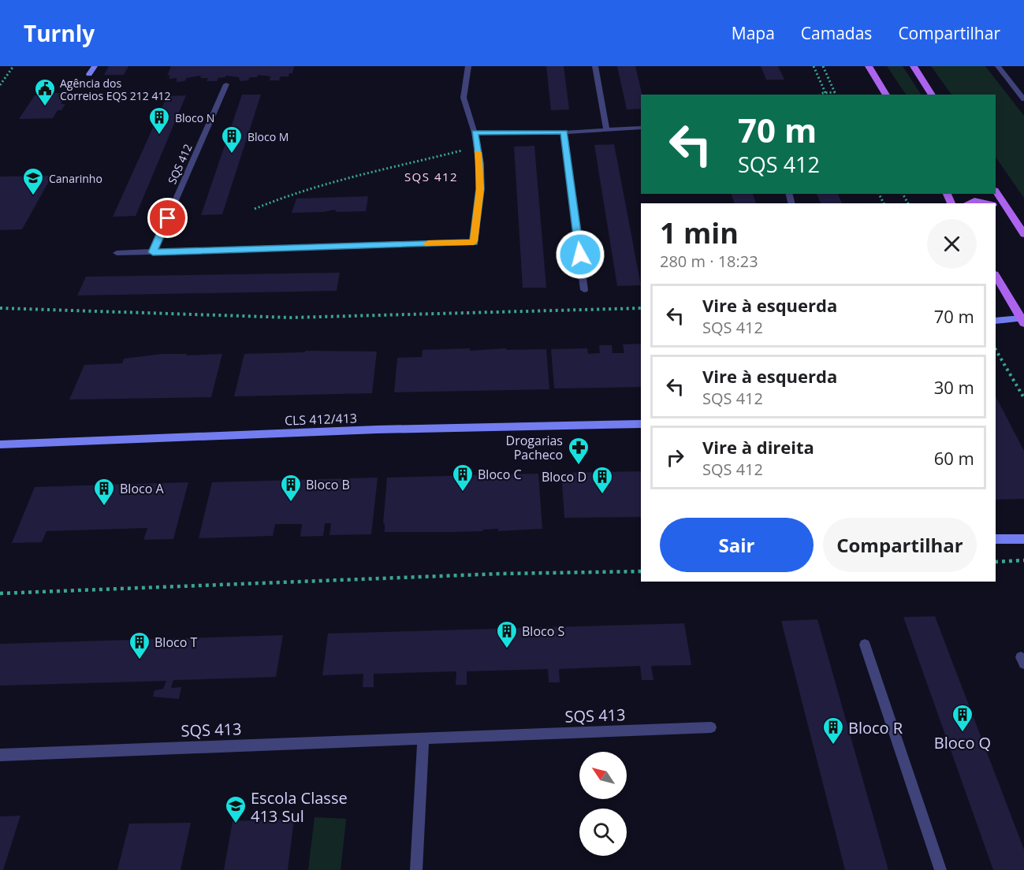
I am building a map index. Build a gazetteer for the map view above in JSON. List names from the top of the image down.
{
  "streets": {
    "street": ["SQS 412", "CLS 412/413", "SQS 413"]
  },
  "districts": ["SQS 412"],
  "places": {
    "public building": ["Agência dos Correios EQS 212 412"],
    "building": [
      "Bloco N",
      "Bloco M",
      "Bloco C",
      "Bloco D",
      "Bloco B",
      "Bloco A",
      "Bloco S",
      "Bloco T",
      "Bloco Q",
      "Bloco R"
    ],
    "school or university": ["Canarinho", "Escola Classe 413 Sul"],
    "pharmacy": ["Drogarias Pacheco"]
  },
  "north": "top left",
  "page": {
    "header": "Turnly",
    "nav": ["Mapa", "Camadas", "Compartilhar"],
    "turn": ["70 m", "SQS 412"],
    "heading": ["1 min", "280 m · 18:23"],
    "list": [
      {
        "name": "Vire à esquerda",
        "note": "SQS 412",
        "value": "70 m"
      },
      {
        "name": "Vire à esquerda",
        "note": "SQS 412",
        "value": "30 m"
      },
      {
        "name": "Vire à direita",
        "note": "SQS 412",
        "value": "60 m"
      }
    ],
    "buttons": ["Sair", "Compartilhar"]
  }
}
